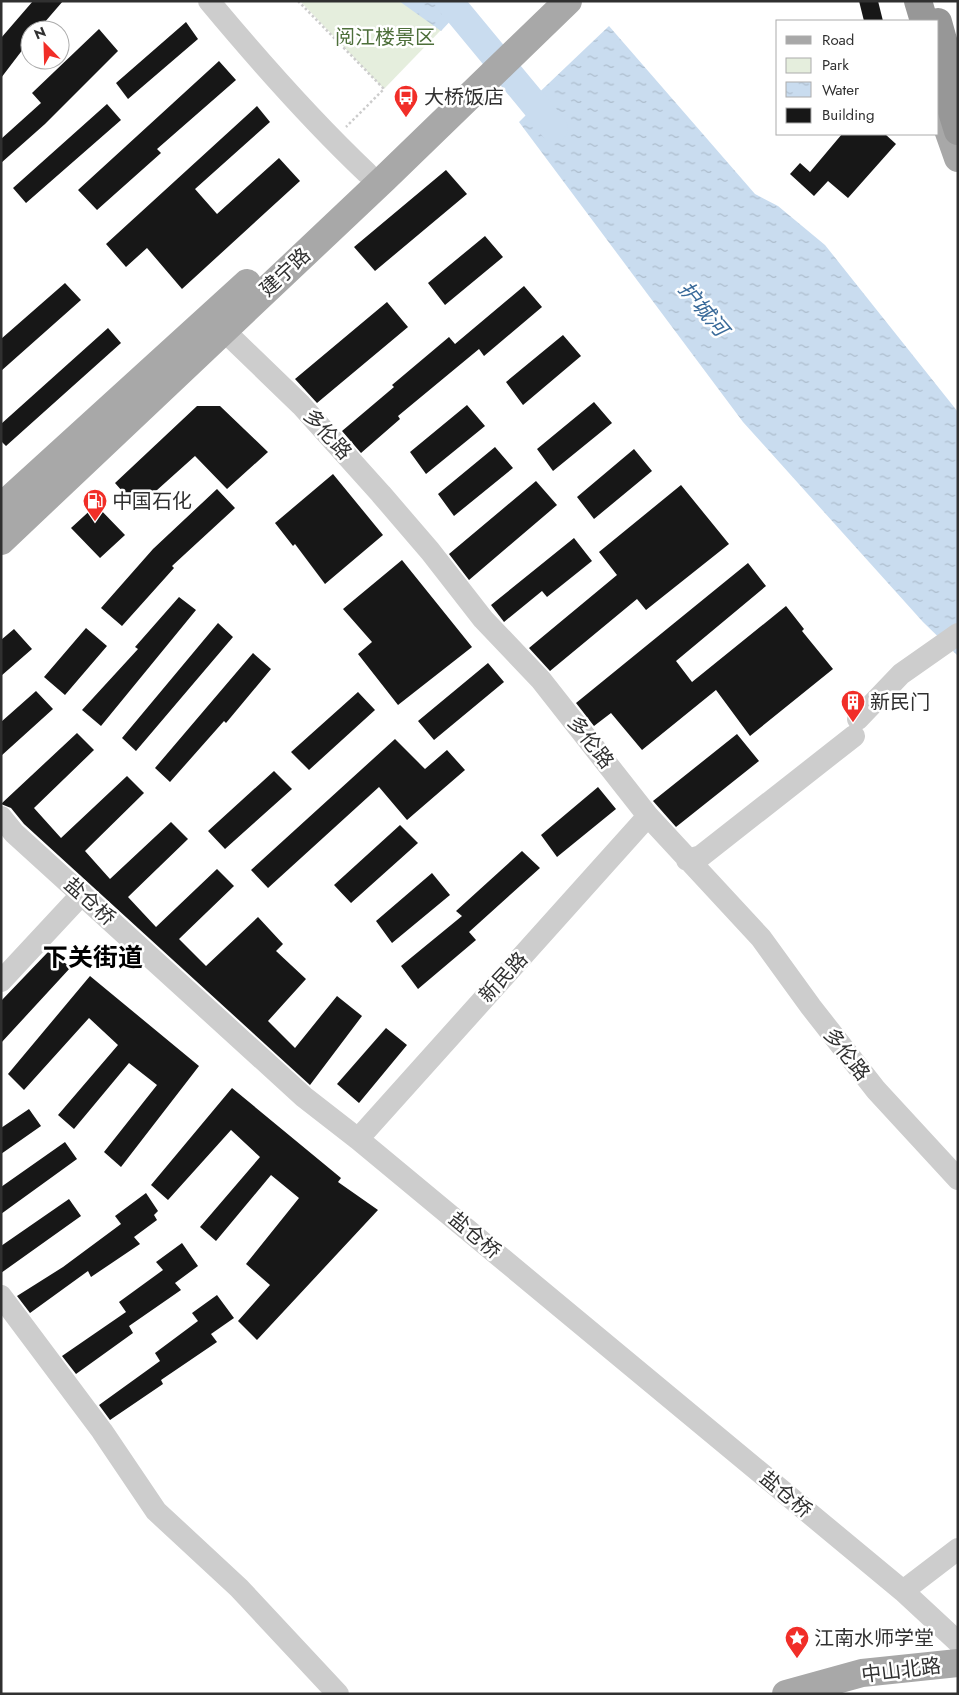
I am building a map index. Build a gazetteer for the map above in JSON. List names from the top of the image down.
{
  "streets": {
    "main road": ["建宁路", "中山北路"],
    "street": ["多伦路", "盐仓桥", "新民路"]
  },
  "crossings": [
    ["建宁路", "多伦路"],
    ["多伦路", "新民路"],
    ["盐仓桥", "新民路"]
  ],
  "districts": ["下关街道"],
  "water": ["护城河"],
  "parks": ["阅江楼景区"],
  "places": {
    "bus stop": ["大桥饭店"],
    "fuel station": ["中国石化"],
    "building": ["新民门"],
    "place": ["江南水师学堂"]
  },
  "legend": [
    "Road",
    "Park",
    "Water",
    "Building"
  ],
  "north": "top left"
}
